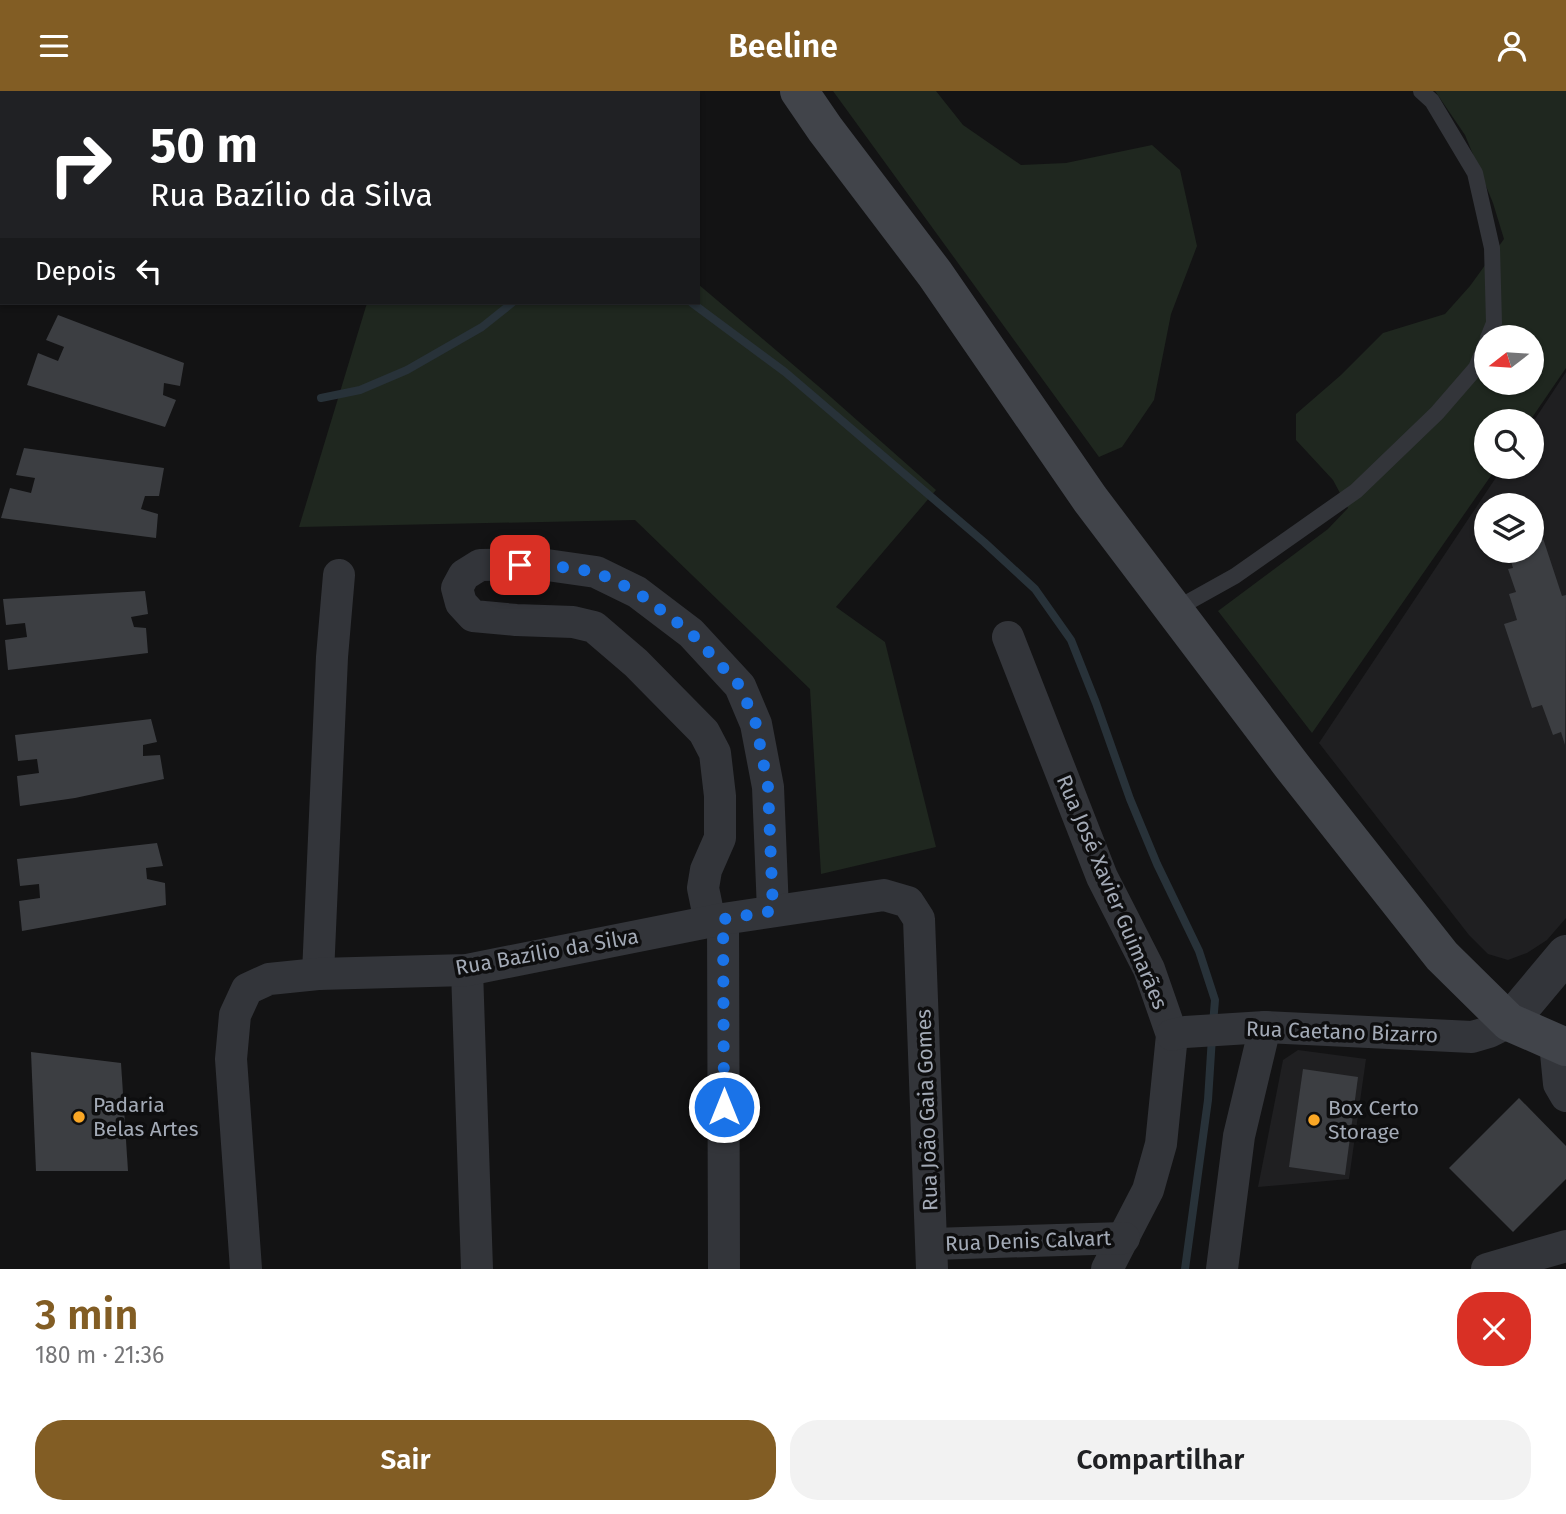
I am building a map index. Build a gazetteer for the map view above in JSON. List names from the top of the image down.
{
  "streets": {
    "street": [
      "Rua José Xavier Guimarães",
      "Rua Bazílio da Silva",
      "Rua Caetano Bizarro",
      "Rua João Gaia Gomes",
      "Rua Denis Calvart"
    ]
  },
  "crossings": [
    ["Rua José Xavier Guimarães", "Rua Caetano Bizarro"],
    ["Rua José Xavier Guimarães", "Rua Denis Calvart"],
    ["Rua Bazílio da Silva", "Rua João Gaia Gomes"],
    ["Rua João Gaia Gomes", "Rua Denis Calvart"]
  ],
  "places": ["Padaria Belas Artes", "Box Certo Storage"],
  "north": "left",
  "page": {
    "header": "Beeline",
    "turn": ["50 m", "Rua Bazílio da Silva"],
    "then": "Depois",
    "heading": ["3 min", "180 m · 21:36"],
    "buttons": ["Sair", "Compartilhar"]
  }
}
